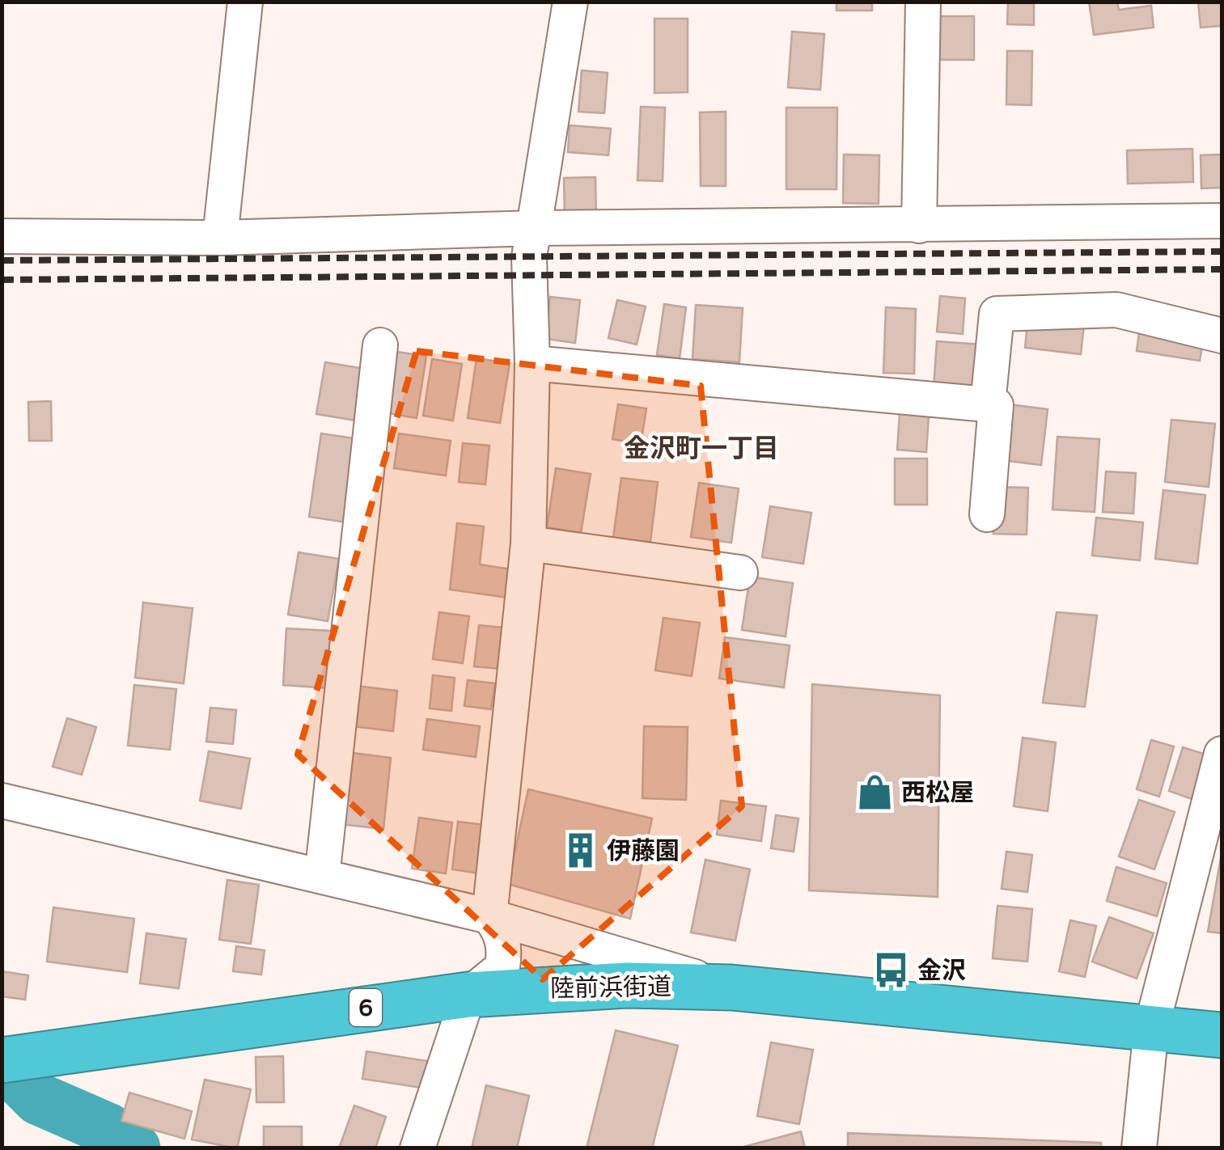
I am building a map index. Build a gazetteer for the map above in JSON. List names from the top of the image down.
{
  "streets": {
    "highway": ["陸前浜街道", "6"]
  },
  "districts": ["金沢町一丁目"],
  "places": {
    "shop": ["西松屋"],
    "building": ["伊藤園"],
    "bus stop": ["金沢"]
  }
}
